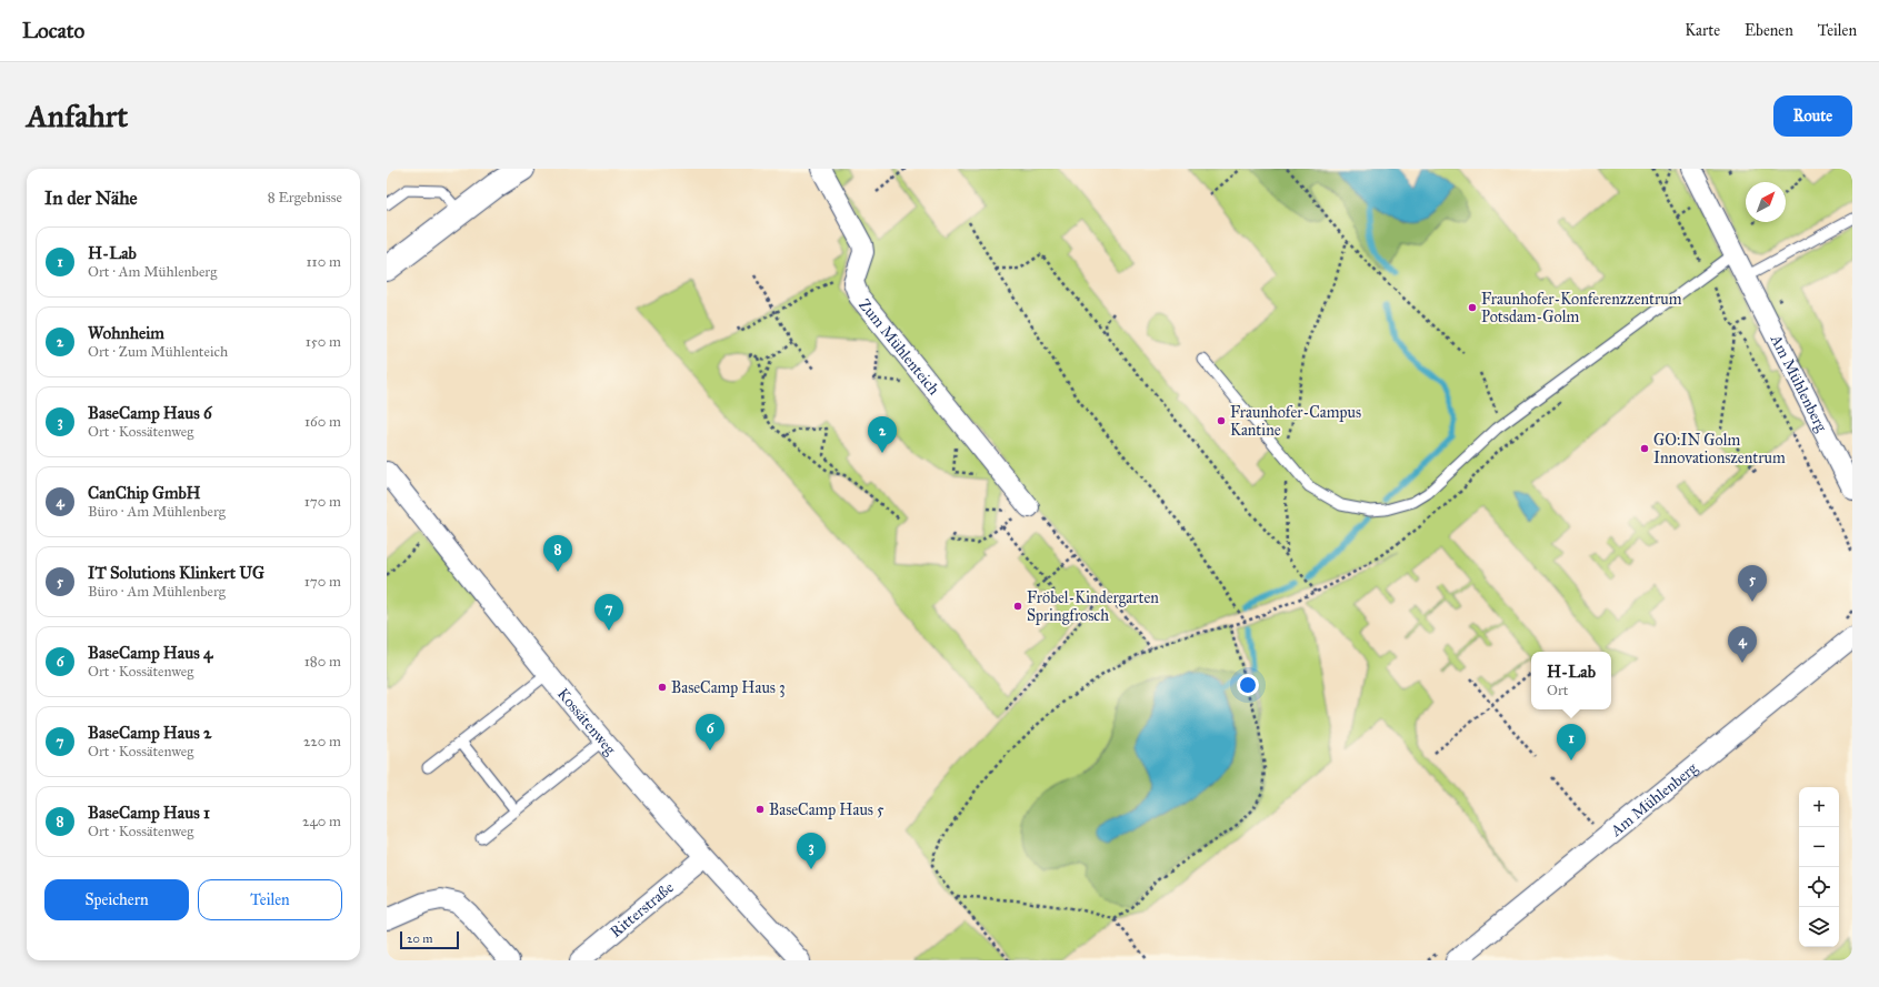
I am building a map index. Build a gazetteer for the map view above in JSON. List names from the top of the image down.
{
  "streets": {
    "street": [
      "Zum Mühlenteich",
      "Am Mühlenberg",
      "Kossätenweg",
      "Ritterstraße"
    ]
  },
  "crossings": [
    ["Kossätenweg", "Ritterstraße"]
  ],
  "places": [
    "Fraunhofer-Konferenzzentrum Potsdam-Golm",
    "Fraunhofer-Campus Kantine",
    "GO:IN Golm Innovationszentrum",
    "Fröbel-Kindergarten Springfrosch",
    "BaseCamp Haus 3",
    "BaseCamp Haus 5"
  ],
  "scale_bar": "20 m",
  "north": "top right",
  "page": {
    "header": "Locato",
    "nav": ["Karte", "Ebenen", "Teilen"],
    "buttons": [
      "Route",
      ["Speichern", "Teilen"]
    ],
    "title": "Anfahrt",
    "heading": ["In der Nähe", "8 Ergebnisse"],
    "list": [
      {
        "mark": "1",
        "name": "H-Lab",
        "note": "Ort · Am Mühlenberg",
        "value": "110 m"
      },
      {
        "mark": "2",
        "name": "Wohnheim",
        "note": "Ort · Zum Mühlenteich",
        "value": "150 m"
      },
      {
        "mark": "3",
        "name": "BaseCamp Haus 6",
        "note": "Ort · Kossätenweg",
        "value": "160 m"
      },
      {
        "mark": "4",
        "name": "CanChip GmbH",
        "note": "Büro · Am Mühlenberg",
        "value": "170 m"
      },
      {
        "mark": "5",
        "name": "IT Solutions Klinkert UG",
        "note": "Büro · Am Mühlenberg",
        "value": "170 m"
      },
      {
        "mark": "6",
        "name": "BaseCamp Haus 4",
        "note": "Ort · Kossätenweg",
        "value": "180 m"
      },
      {
        "mark": "7",
        "name": "BaseCamp Haus 2",
        "note": "Ort · Kossätenweg",
        "value": "220 m"
      },
      {
        "mark": "8",
        "name": "BaseCamp Haus 1",
        "note": "Ort · Kossätenweg",
        "value": "240 m"
      }
    ],
    "pins": [
      "2",
      "8",
      "5",
      "7",
      "4",
      "6",
      "1",
      "3"
    ],
    "popup": ["H-Lab", "Ort"],
    "map_buttons": ["+", "−"],
    "scale": "20 m"
  }
}
